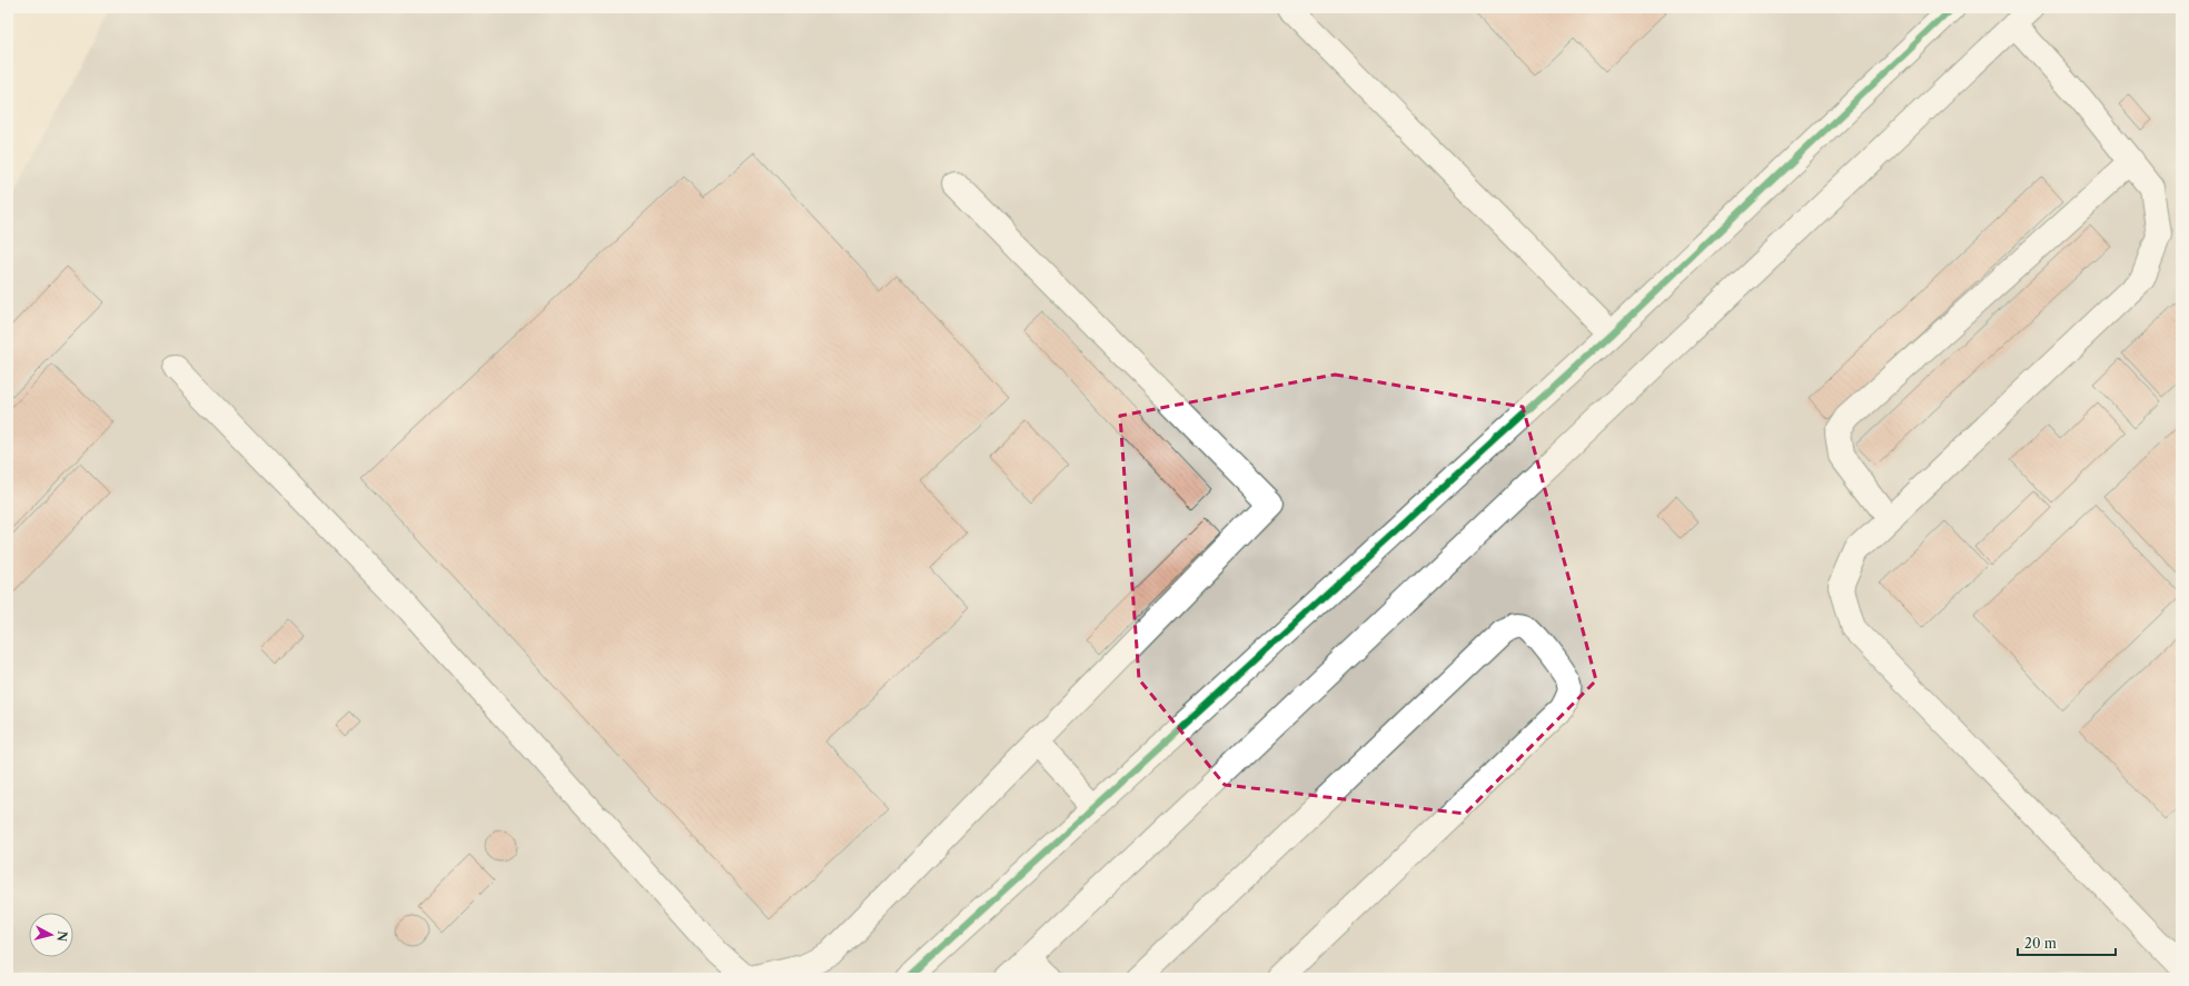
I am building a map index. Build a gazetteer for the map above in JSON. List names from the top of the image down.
{
  "scale_bar": "20 m",
  "north": "right"
}
